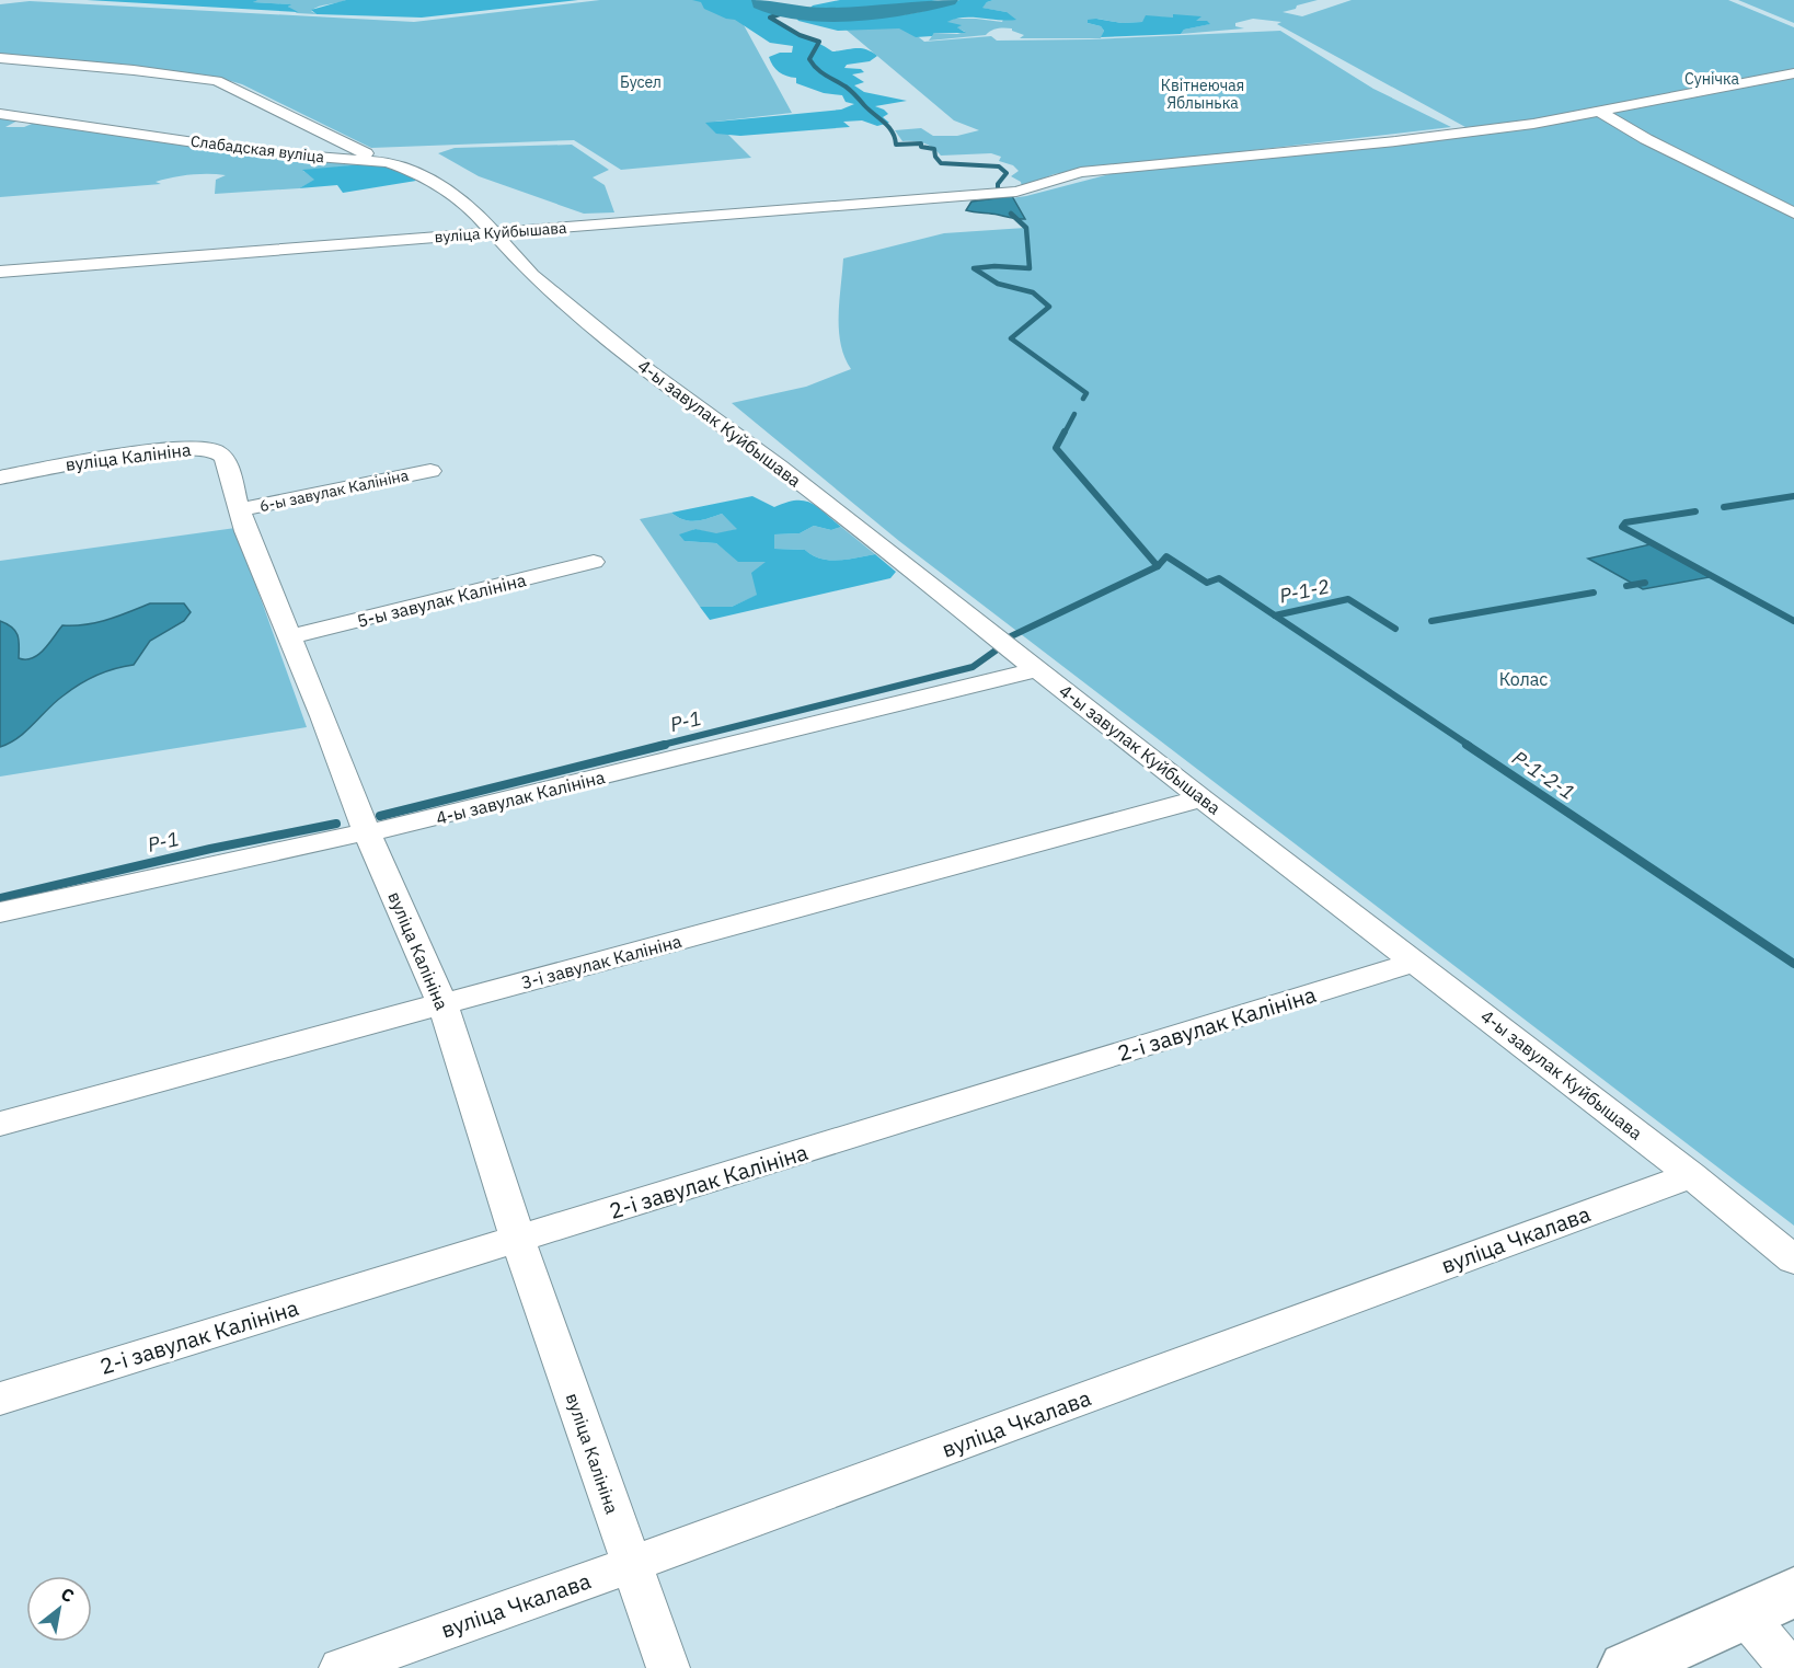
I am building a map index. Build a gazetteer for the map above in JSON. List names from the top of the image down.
{
  "streets": {
    "street": [
      "Слабадская вуліца",
      "вуліца Куйбышава",
      "4-ы завулак Куйбышава",
      "вуліца Калініна",
      "6-ы завулак Калініна",
      "5-ы завулак Калініна",
      "4-ы завулак Калініна",
      "3-і завулак Калініна",
      "2-і завулак Калініна",
      "вуліца Чкалава"
    ]
  },
  "crossings": [
    ["Слабадская вуліца", "вуліца Куйбышава"],
    ["Слабадская вуліца", "4-ы завулак Куйбышава"],
    ["вуліца Куйбышава", "4-ы завулак Куйбышава"],
    ["4-ы завулак Куйбышава", "4-ы завулак Калініна"],
    ["4-ы завулак Куйбышава", "3-і завулак Калініна"],
    ["4-ы завулак Куйбышава", "2-і завулак Калініна"],
    ["4-ы завулак Куйбышава", "вуліца Чкалава"],
    ["вуліца Калініна", "6-ы завулак Калініна"],
    ["вуліца Калініна", "5-ы завулак Калініна"],
    ["вуліца Калініна", "4-ы завулак Калініна"],
    ["вуліца Калініна", "3-і завулак Калініна"],
    ["вуліца Калініна", "2-і завулак Калініна"],
    ["вуліца Калініна", "вуліца Чкалава"]
  ],
  "water": ["P-1-2", "P-1", "P-1-2-1"],
  "parks": [
    "Сунічка",
    "Бусел",
    "Квітнеючая Яблынька",
    "Колас"
  ],
  "north": "top right"
}
